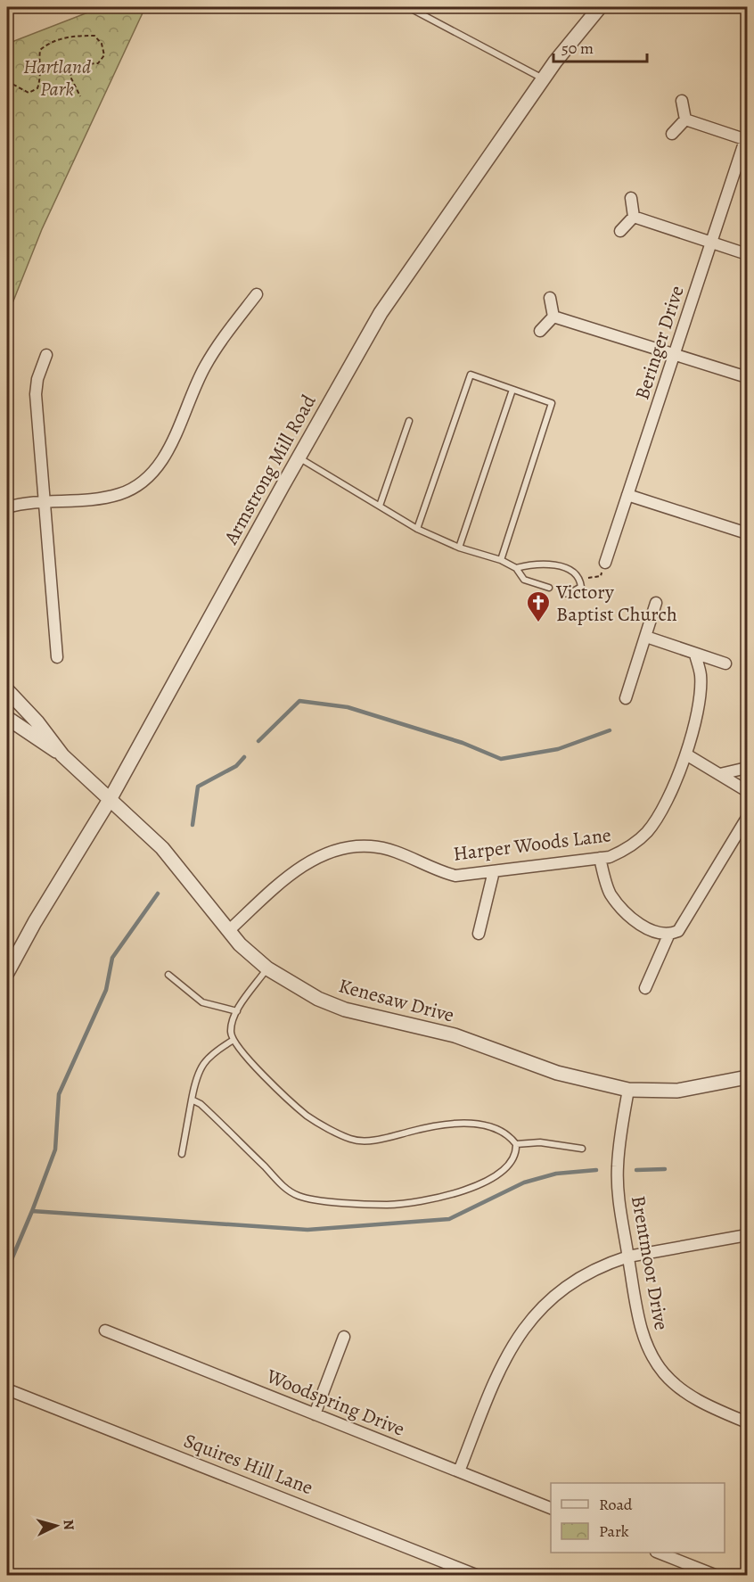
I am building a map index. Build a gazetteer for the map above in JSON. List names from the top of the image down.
{
  "streets": {
    "street": [
      "Beringer Drive",
      "Armstrong Mill Road",
      "Harper Woods Lane",
      "Kenesaw Drive",
      "Brentmoor Drive",
      "Woodspring Drive",
      "Squires Hill Lane"
    ]
  },
  "crossings": [
    ["Armstrong Mill Road", "Kenesaw Drive"],
    ["Harper Woods Lane", "Kenesaw Drive"],
    ["Kenesaw Drive", "Brentmoor Drive"]
  ],
  "parks": ["Hartland Park"],
  "places": {
    "church": ["Victory Baptist Church"]
  },
  "legend": ["Road", "Park"],
  "scale_bar": "50 m",
  "north": "right"
}
